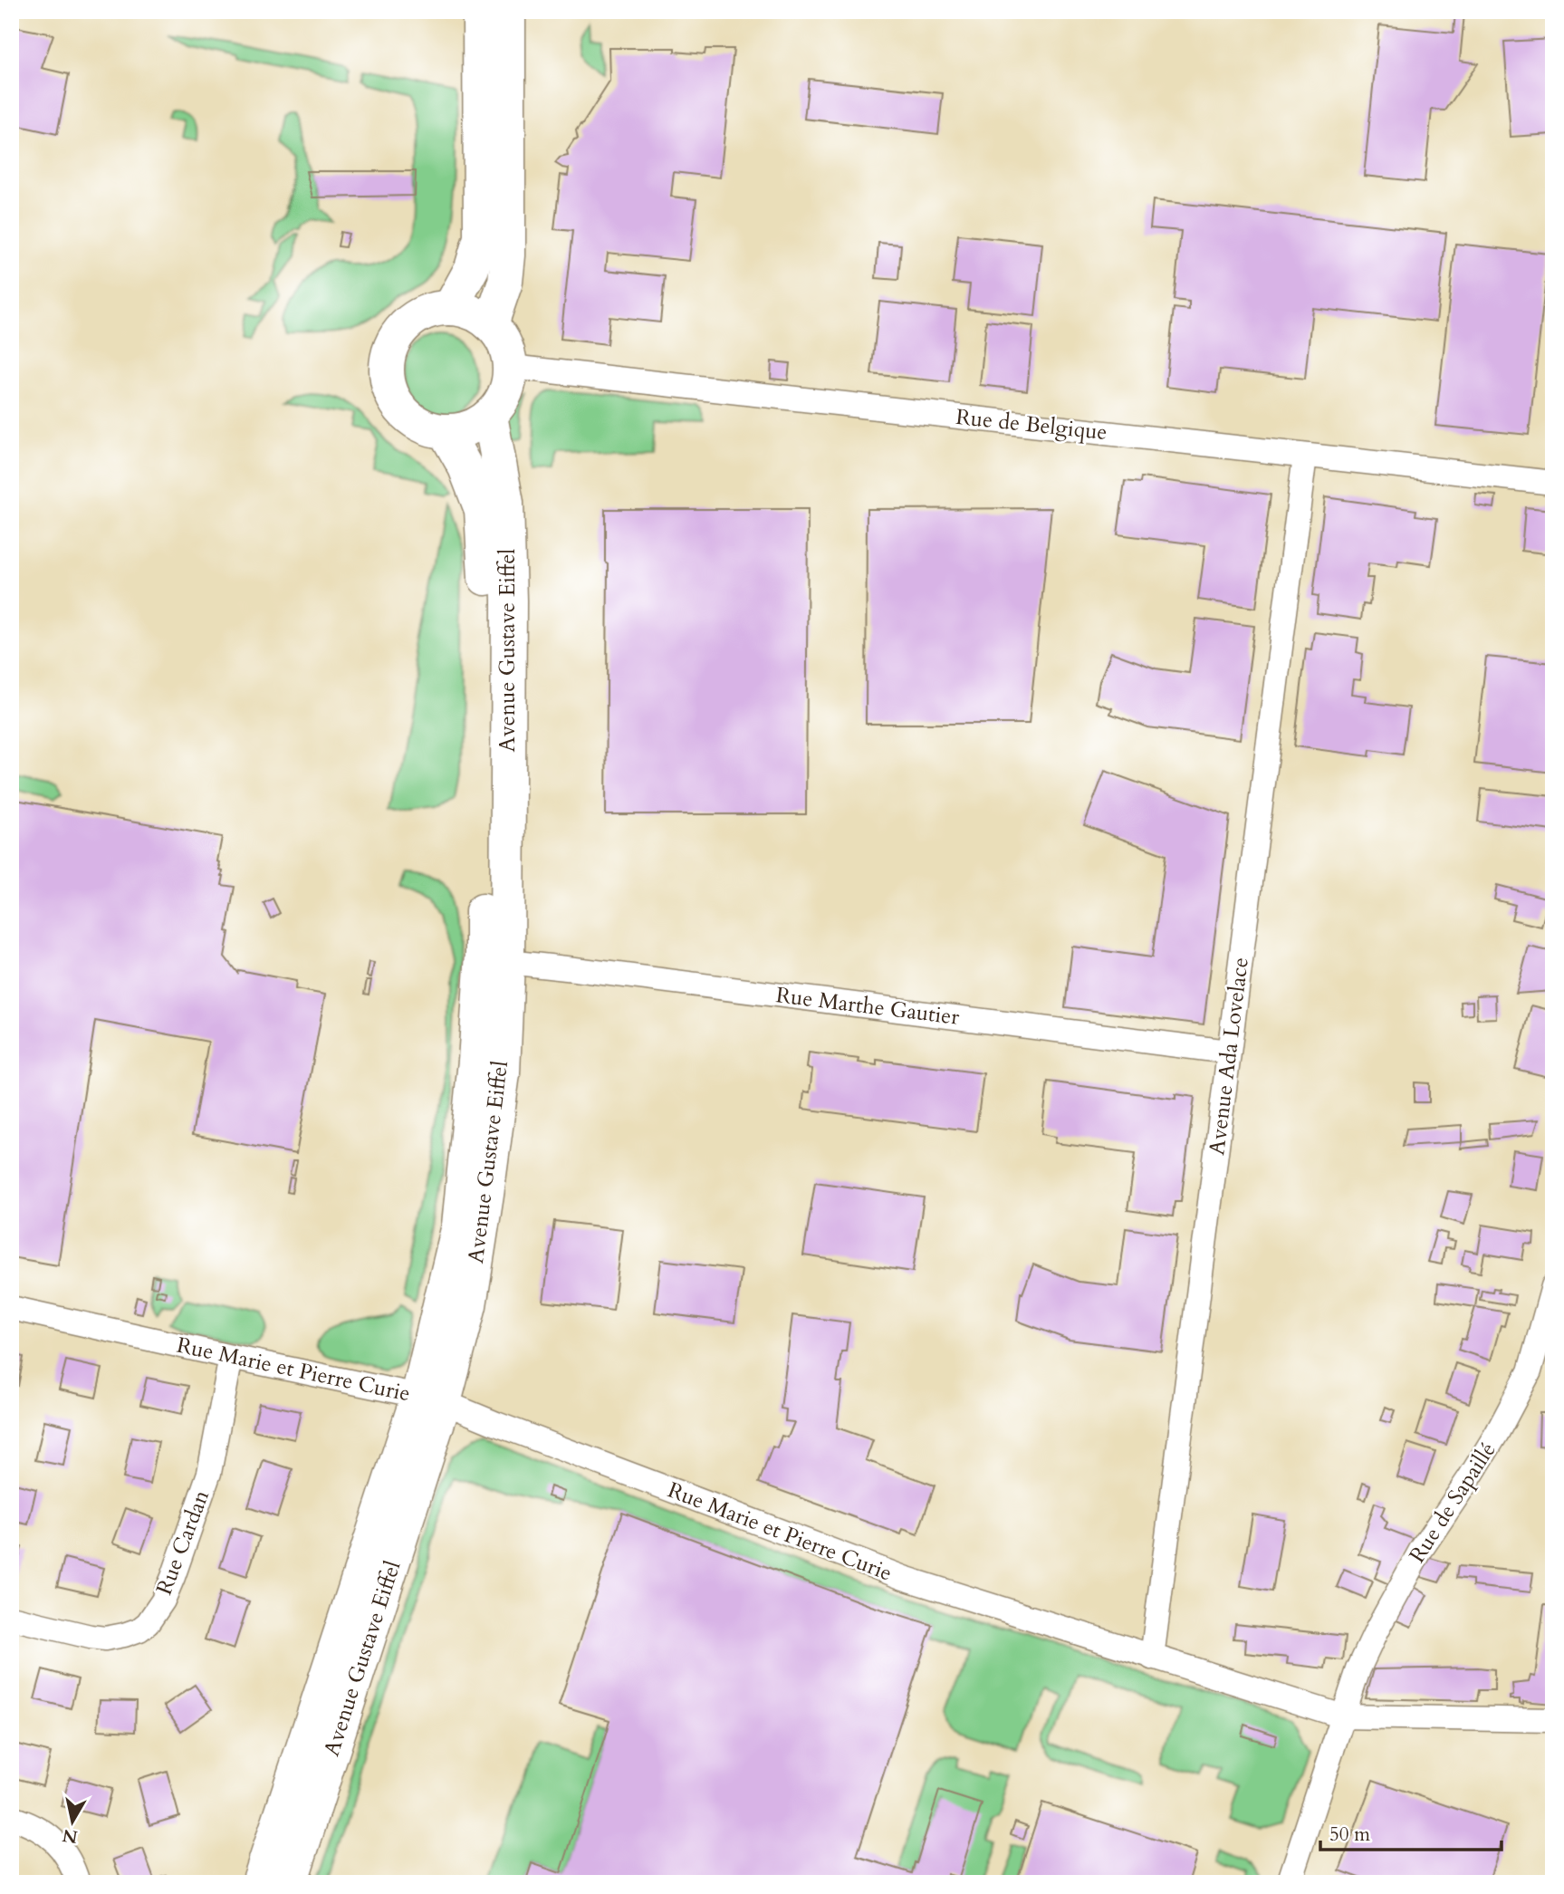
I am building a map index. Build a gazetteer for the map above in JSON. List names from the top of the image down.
{
  "streets": {
    "main road": ["Avenue Gustave Eiffel"],
    "street": [
      "Rue de Belgique",
      "Rue Marthe Gautier",
      "Avenue Ada Lovelace",
      "Rue Marie et Pierre Curie",
      "Rue de Sapaillé",
      "Rue Cardan"
    ]
  },
  "crossings": [
    ["Rue de Belgique", "Avenue Gustave Eiffel"],
    ["Rue de Belgique", "Avenue Ada Lovelace"],
    ["Avenue Gustave Eiffel", "Rue Marthe Gautier"],
    ["Avenue Gustave Eiffel", "Rue Marie et Pierre Curie"],
    ["Rue Marthe Gautier", "Avenue Ada Lovelace"],
    ["Avenue Ada Lovelace", "Rue Marie et Pierre Curie"],
    ["Rue Marie et Pierre Curie", "Rue de Sapaillé"],
    ["Rue Marie et Pierre Curie", "Rue Cardan"]
  ],
  "scale_bar": "50 m",
  "north": "bottom"
}
